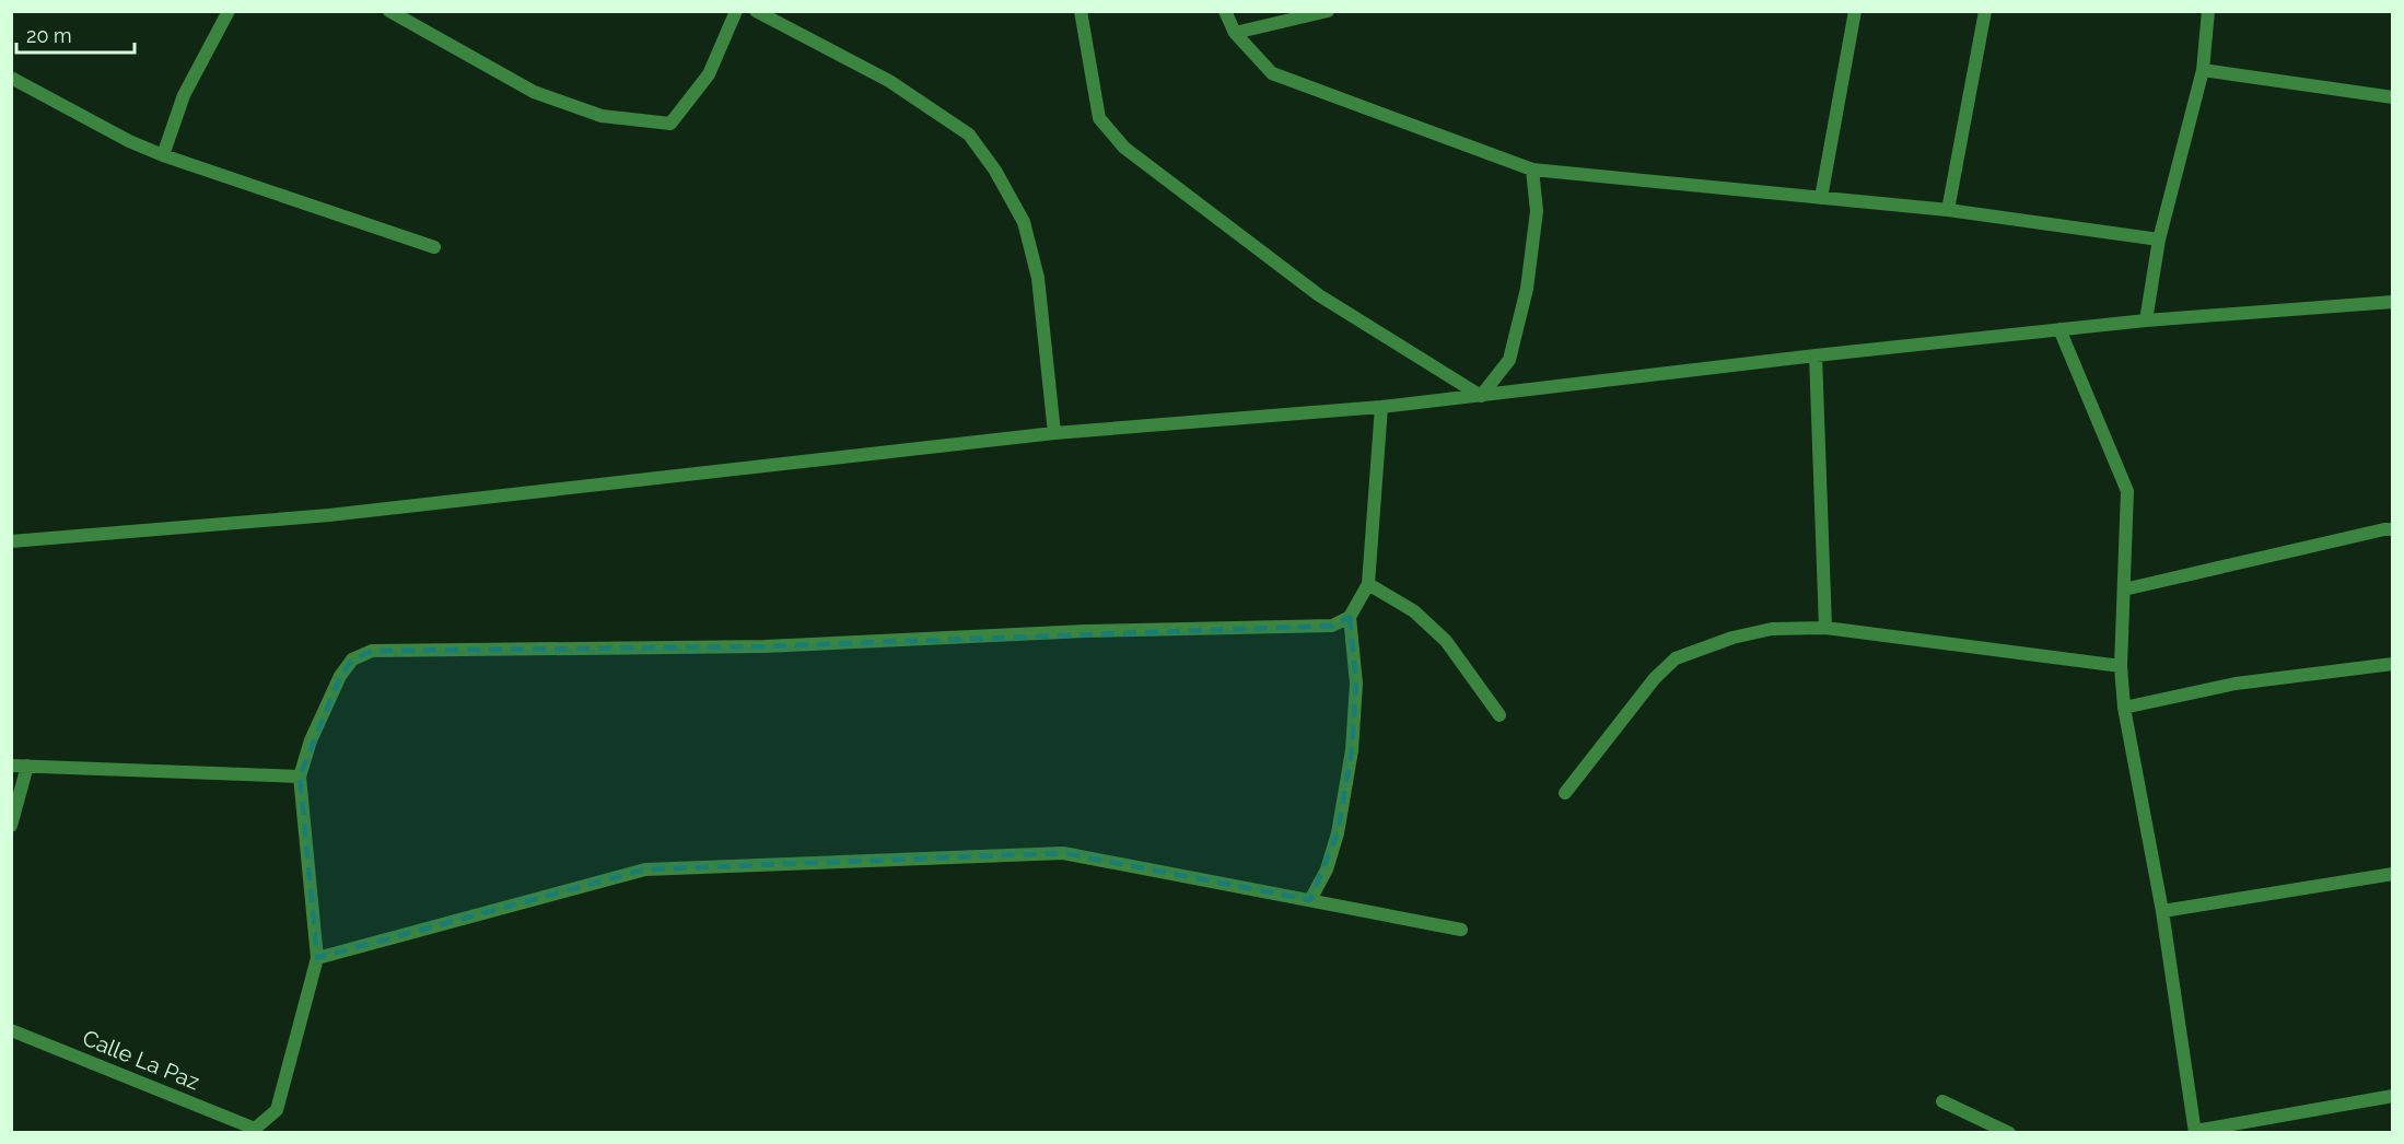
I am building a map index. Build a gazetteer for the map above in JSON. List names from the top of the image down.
{
  "streets": {
    "street": ["Calle La Paz"]
  },
  "scale_bar": "20 m"
}
